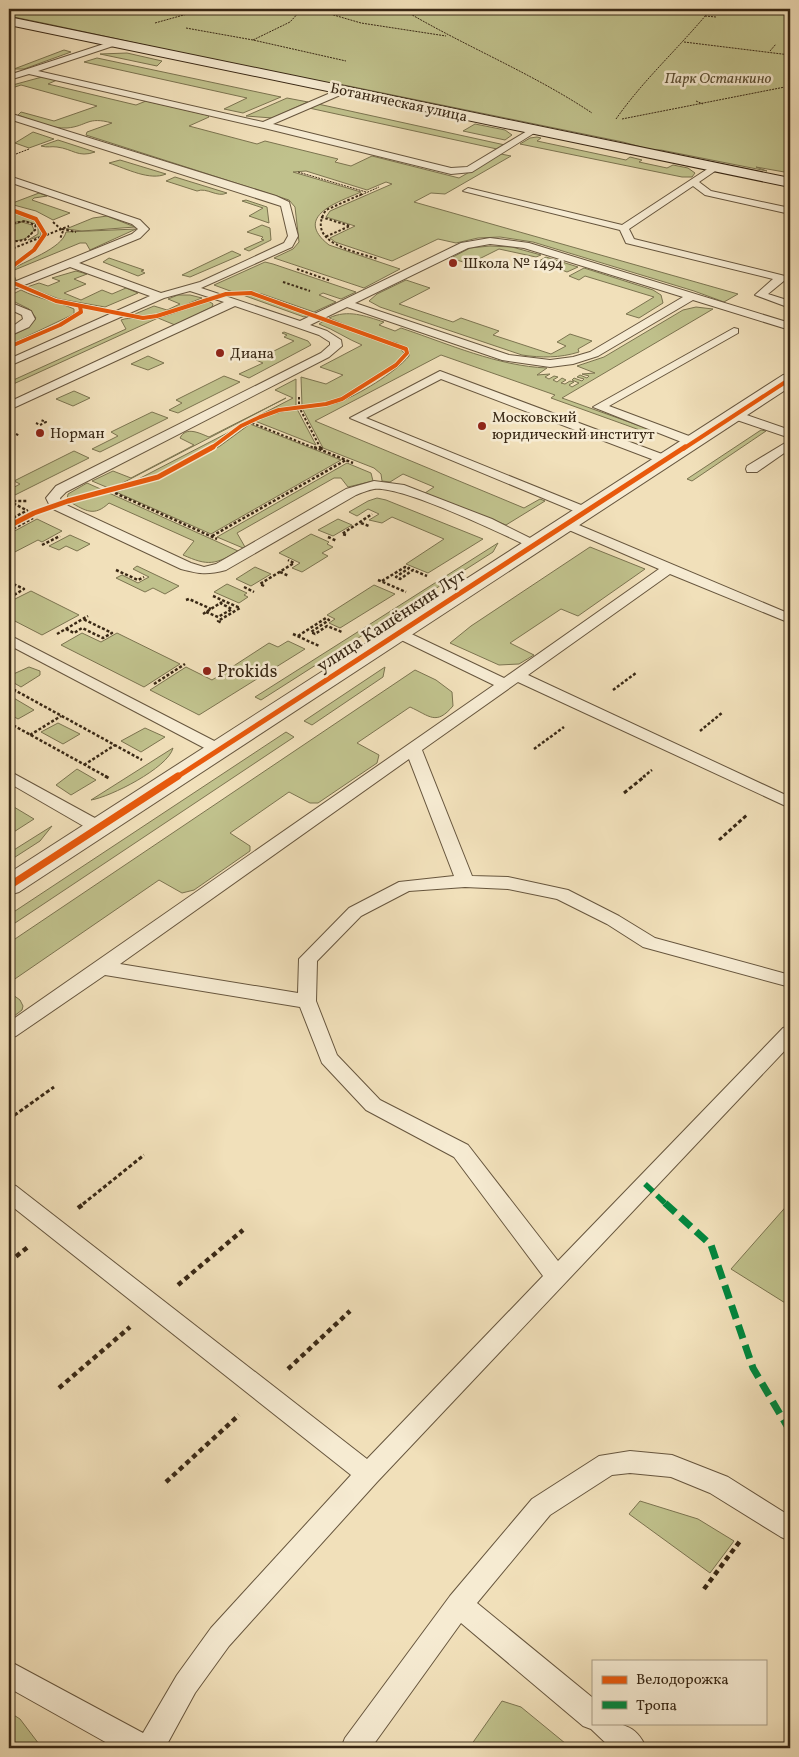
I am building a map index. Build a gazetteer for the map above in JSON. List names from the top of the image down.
{
  "streets": {
    "main road": ["Ботаническая улица", "улица Кашёнкин Луг"]
  },
  "parks": ["Парк Останкино"],
  "places": [
    "Школа № 1494",
    "Диана",
    "Московский юридический институт",
    "Норман",
    "Prokids"
  ],
  "legend": ["Велодорожка", "Тропа"]
}
